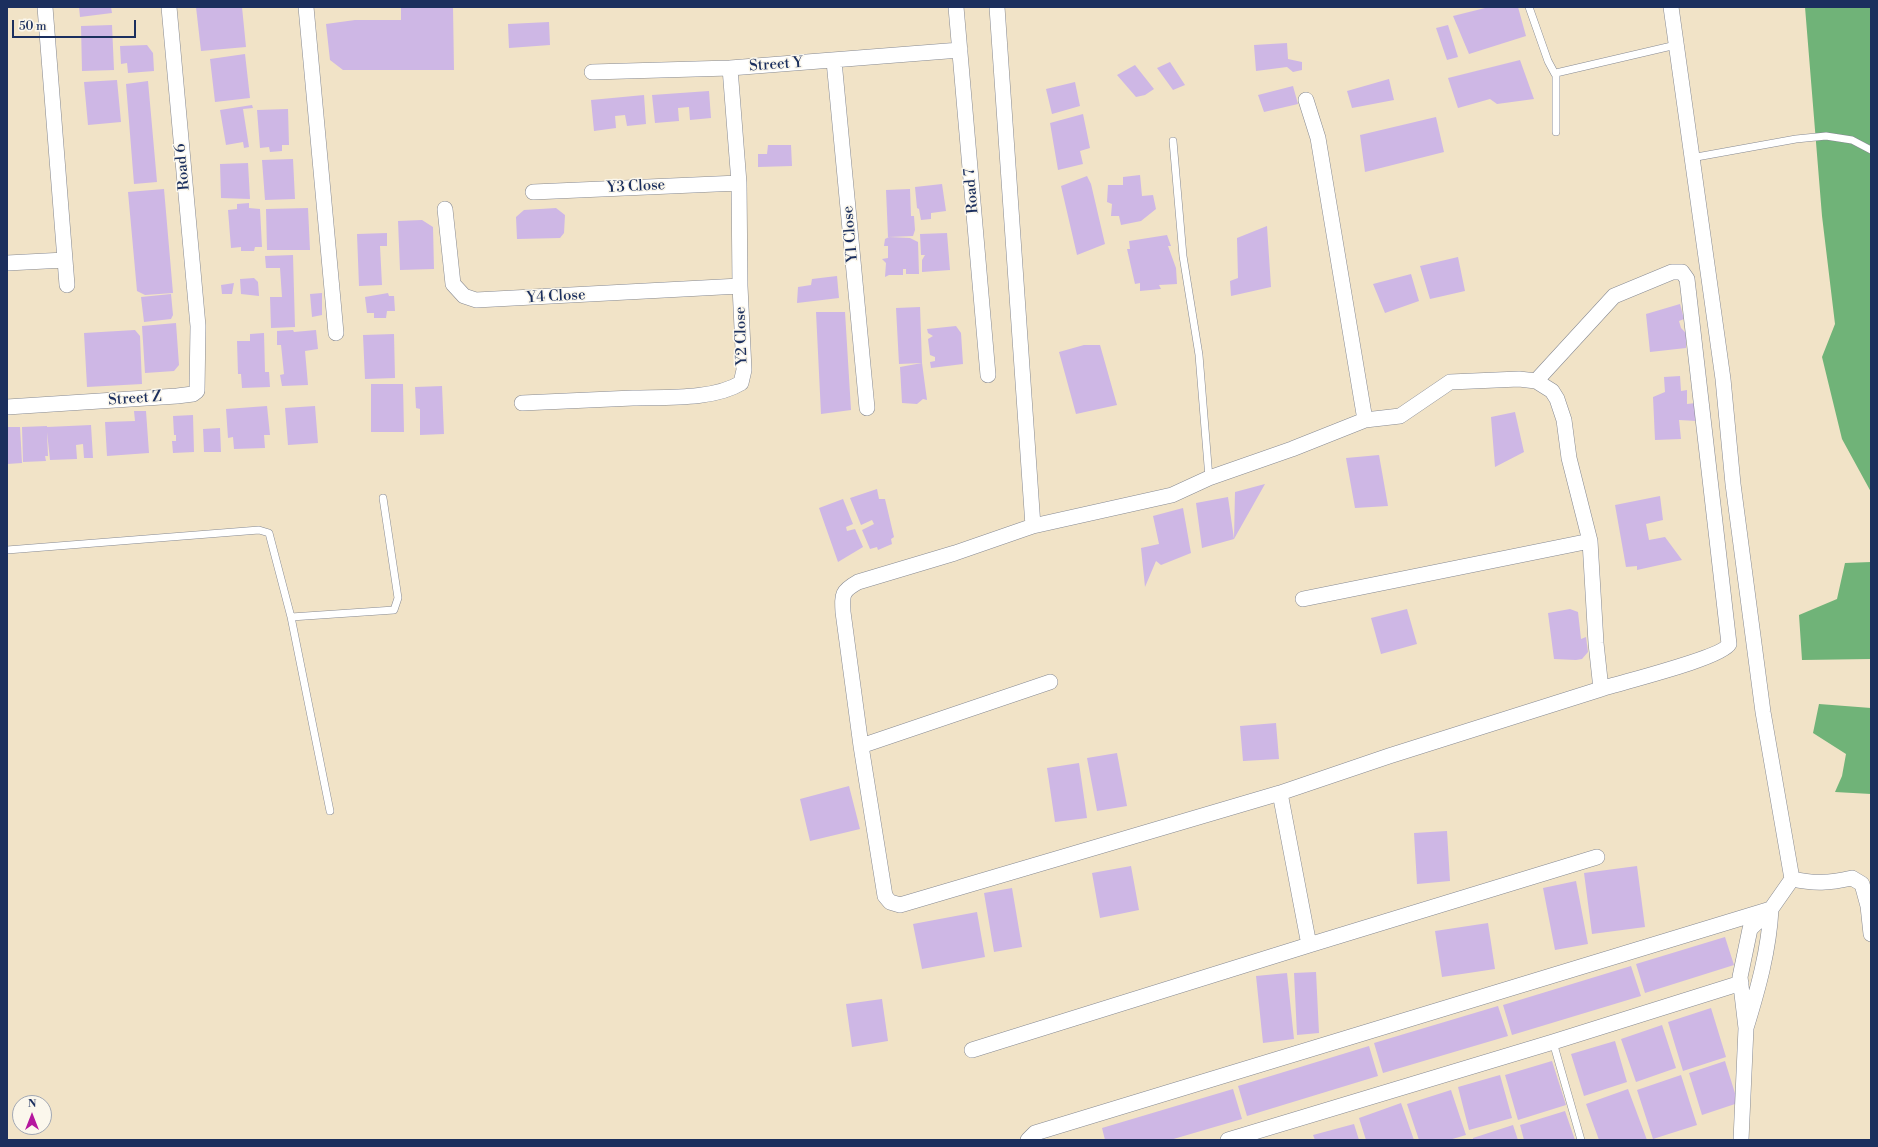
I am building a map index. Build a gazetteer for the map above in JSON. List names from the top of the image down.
{
  "streets": {
    "street": [
      "Street Y",
      "Road 6",
      "Y3 Close",
      "Road 7",
      "Y1 Close",
      "Y4 Close",
      "Y2 Close",
      "Street Z"
    ]
  },
  "crossings": [
    ["Street Y", "Road 7"],
    ["Street Y", "Y1 Close"],
    ["Street Y", "Y2 Close"],
    ["Road 6", "Street Z"],
    ["Y3 Close", "Y2 Close"],
    ["Y4 Close", "Y2 Close"]
  ],
  "scale_bar": "50 m",
  "north": "top"
}
